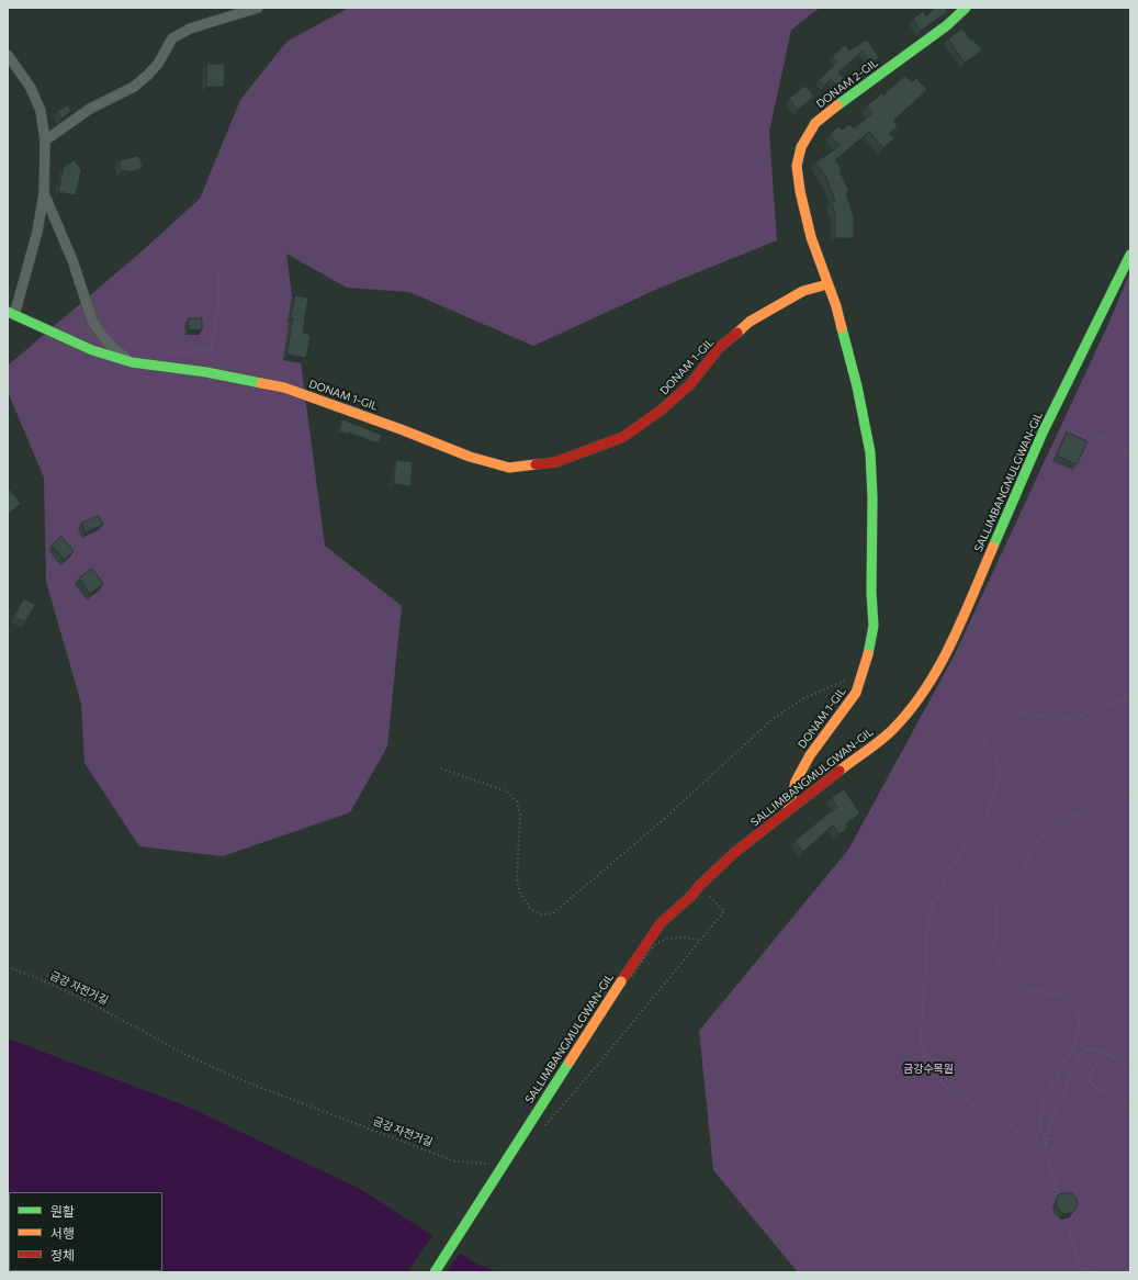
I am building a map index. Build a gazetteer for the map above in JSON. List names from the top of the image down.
{
  "streets": {
    "street": ["DONAM 2-GIL", "DONAM 1-GIL", "SALLIMBANGMULGWAN-GIL"],
    "path": ["금강 자전거길"]
  },
  "crossings": [
    ["DONAM 2-GIL", "DONAM 1-GIL"],
    ["DONAM 1-GIL", "SALLIMBANGMULGWAN-GIL"]
  ],
  "parks": ["금강수목원"],
  "legend": ["원활", "서행", "정체"]
}
